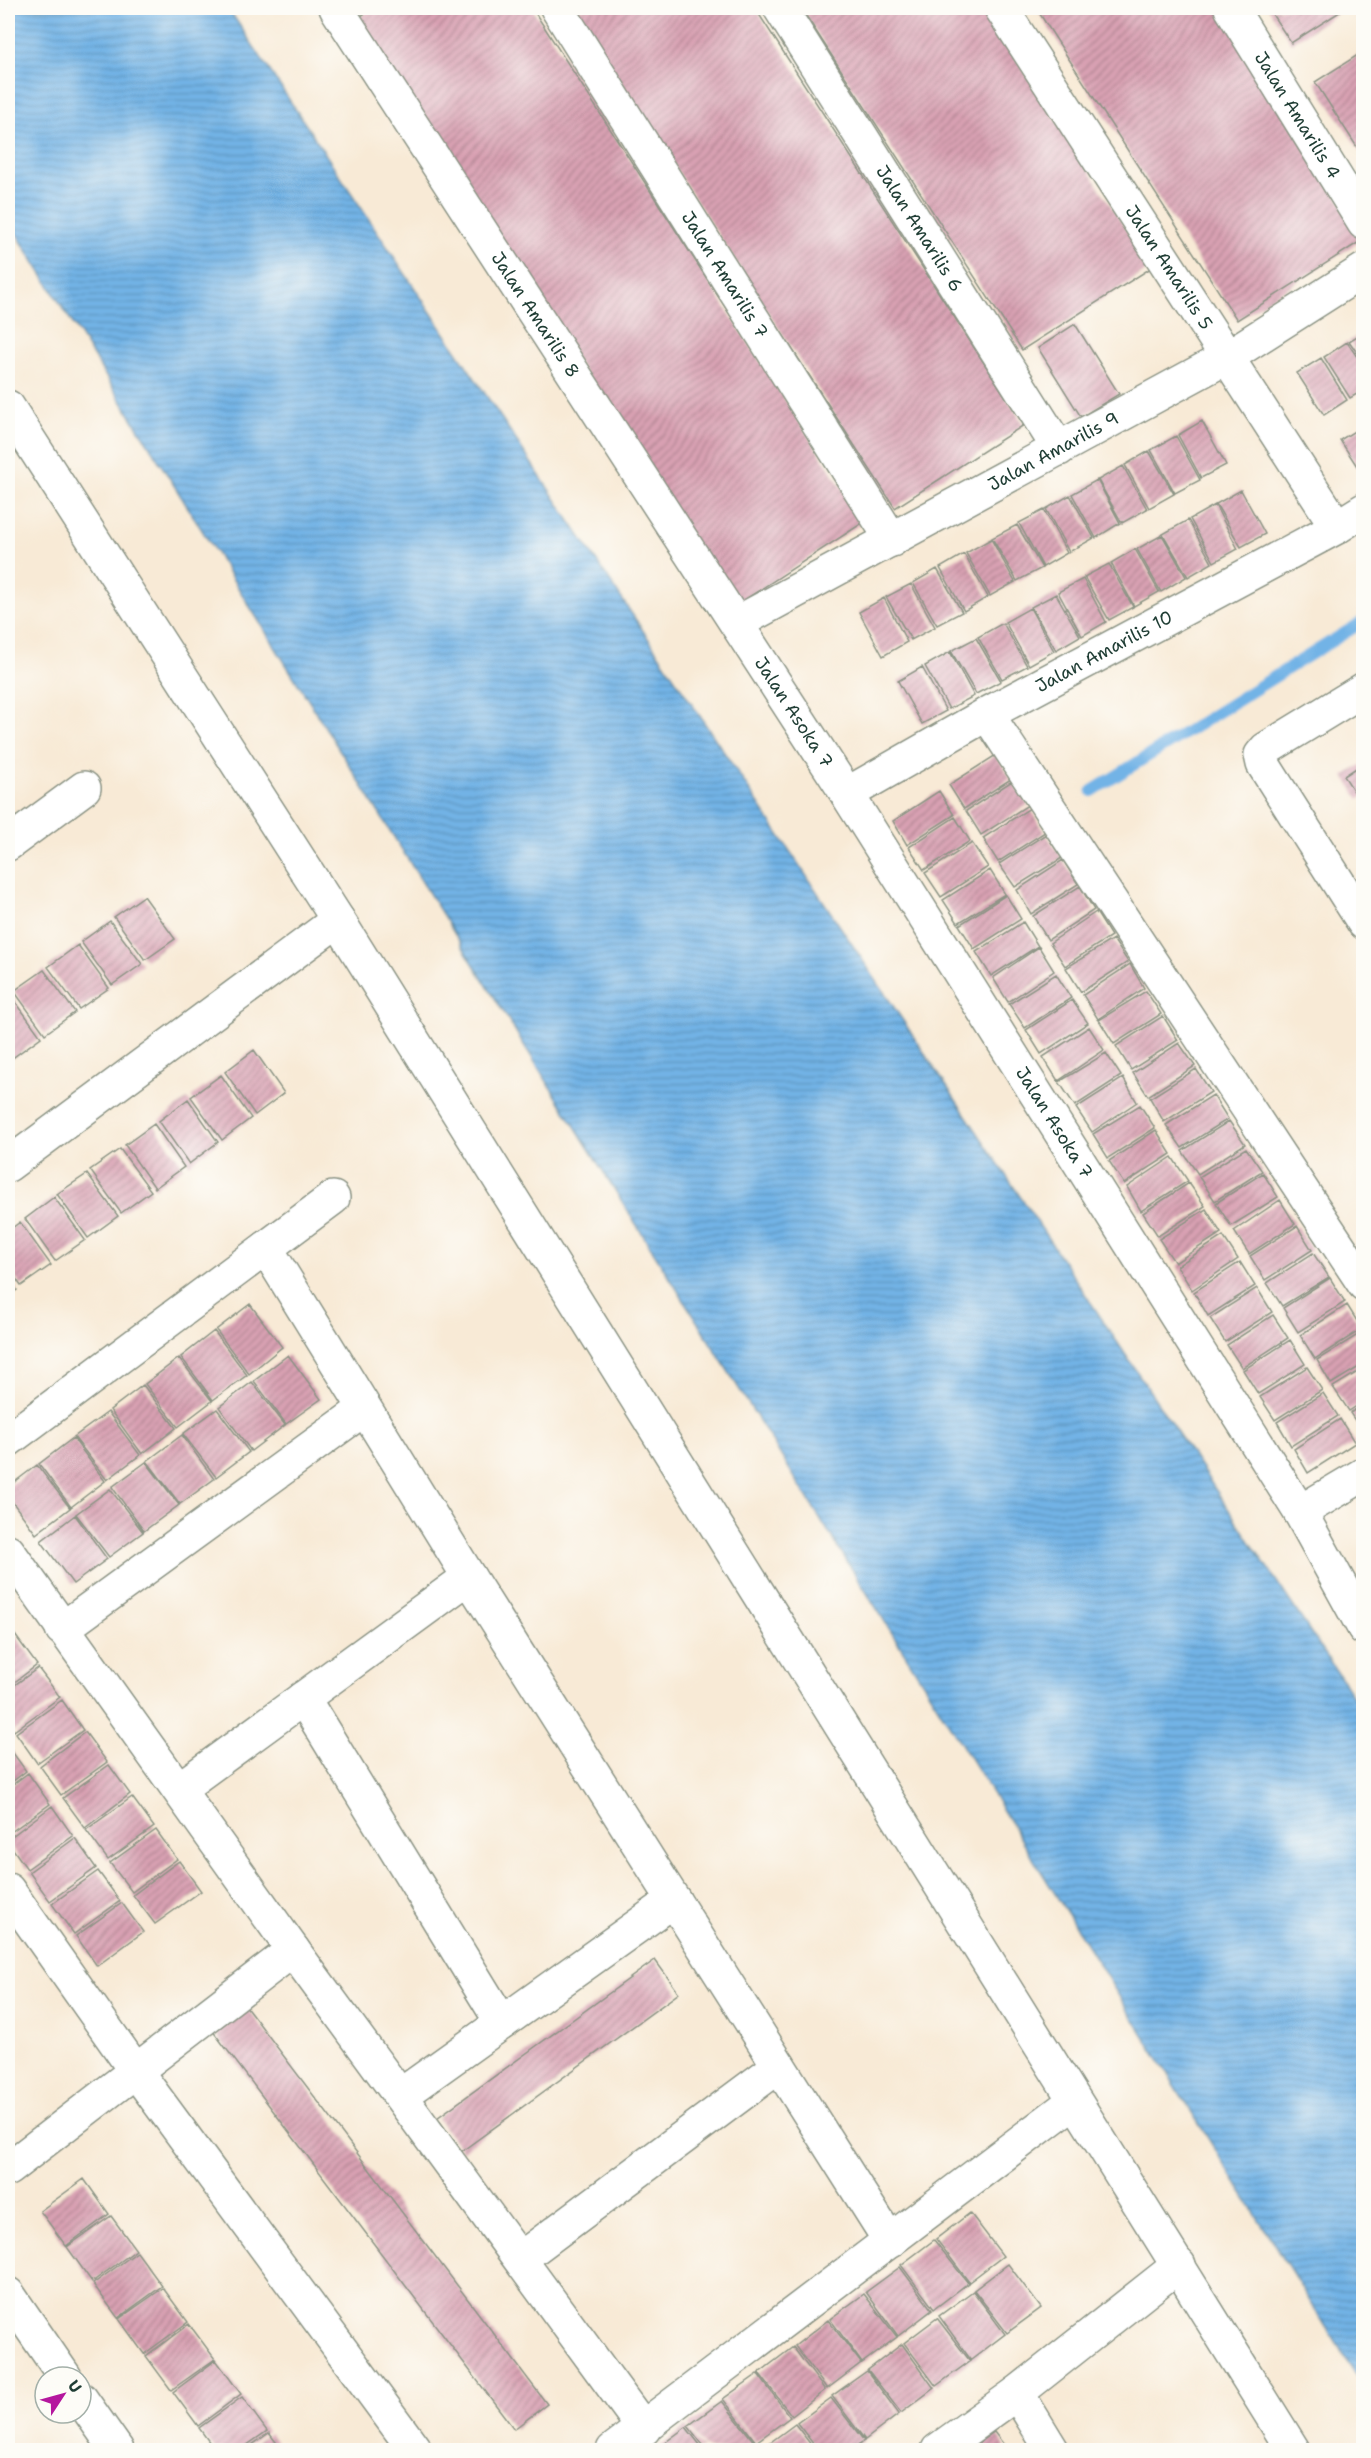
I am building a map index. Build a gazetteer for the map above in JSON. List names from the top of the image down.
{
  "streets": {
    "street": [
      "Jalan Amarilis 4",
      "Jalan Amarilis 6",
      "Jalan Amarilis 5",
      "Jalan Amarilis 7",
      "Jalan Amarilis 8",
      "Jalan Amarilis 9",
      "Jalan Amarilis 10",
      "Jalan Asoka 7"
    ]
  },
  "crossings": [
    ["Jalan Amarilis 6", "Jalan Amarilis 9"],
    ["Jalan Amarilis 5", "Jalan Amarilis 9"],
    ["Jalan Amarilis 5", "Jalan Amarilis 10"],
    ["Jalan Amarilis 7", "Jalan Amarilis 9"],
    ["Jalan Amarilis 8", "Jalan Amarilis 9"],
    ["Jalan Amarilis 8", "Jalan Asoka 7"],
    ["Jalan Amarilis 9", "Jalan Asoka 7"],
    ["Jalan Amarilis 10", "Jalan Asoka 7"]
  ],
  "north": "top right"
}
